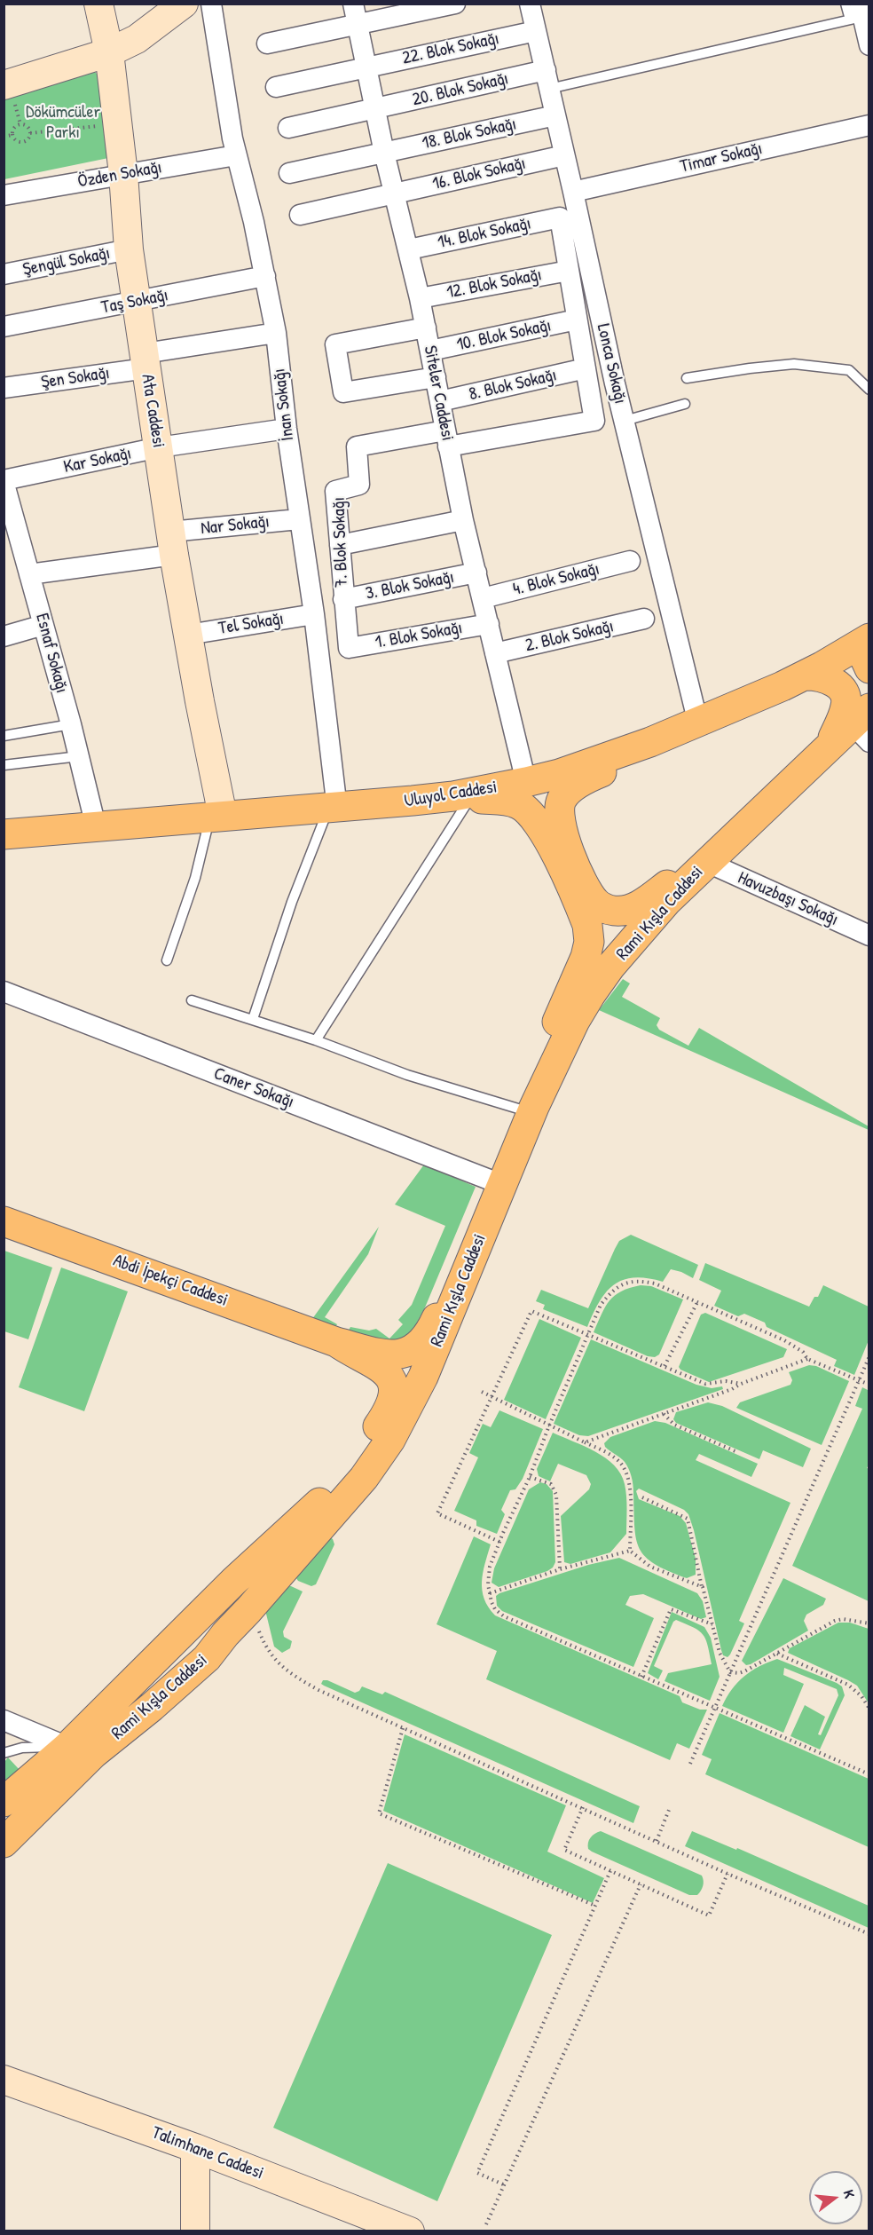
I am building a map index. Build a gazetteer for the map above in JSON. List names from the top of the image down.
{
  "streets": {
    "main road": ["Uluyol Caddesi", "Rami Kışla Caddesi", "Abdi İpekçi Caddesi"],
    "street": [
      "22. Blok Sokağı",
      "20. Blok Sokağı",
      "18. Blok Sokağı",
      "Timar Sokağı",
      "16. Blok Sokağı",
      "Özden Sokağı",
      "14. Blok Sokağı",
      "Şengül Sokağı",
      "12. Blok Sokağı",
      "Taş Sokağı",
      "10. Blok Sokağı",
      "Lonca Sokağı",
      "Şen Sokağı",
      "8. Blok Sokağı",
      "Siteler Caddesi",
      "İnan Sokağı",
      "Ata Caddesi",
      "Kar Sokağı",
      "Nar Sokağı",
      "7. Blok Sokağı",
      "4. Blok Sokağı",
      "3. Blok Sokağı",
      "Tel Sokağı",
      "1. Blok Sokağı",
      "2. Blok Sokağı",
      "Esnaf Sokağı",
      "Havuzbaşı Sokağı",
      "Caner Sokağı",
      "Talimhane Caddesi"
    ]
  },
  "crossings": [
    ["22. Blok Sokağı", "Lonca Sokağı"],
    ["22. Blok Sokağı", "Siteler Caddesi"],
    ["20. Blok Sokağı", "Lonca Sokağı"],
    ["20. Blok Sokağı", "Siteler Caddesi"],
    ["18. Blok Sokağı", "Lonca Sokağı"],
    ["18. Blok Sokağı", "Siteler Caddesi"],
    ["Timar Sokağı", "Lonca Sokağı"],
    ["16. Blok Sokağı", "Lonca Sokağı"],
    ["16. Blok Sokağı", "Siteler Caddesi"],
    ["Özden Sokağı", "İnan Sokağı"],
    ["Özden Sokağı", "Ata Caddesi"],
    ["14. Blok Sokağı", "12. Blok Sokağı"],
    ["14. Blok Sokağı", "Siteler Caddesi"],
    ["Şengül Sokağı", "Ata Caddesi"],
    ["12. Blok Sokağı", "Siteler Caddesi"],
    ["Taş Sokağı", "İnan Sokağı"],
    ["Taş Sokağı", "Ata Caddesi"],
    ["10. Blok Sokağı", "Siteler Caddesi"],
    ["Lonca Sokağı", "Uluyol Caddesi"],
    ["Şen Sokağı", "İnan Sokağı"],
    ["Şen Sokağı", "Ata Caddesi"],
    ["8. Blok Sokağı", "Siteler Caddesi"],
    ["Siteler Caddesi", "7. Blok Sokağı"],
    ["Siteler Caddesi", "4. Blok Sokağı"],
    ["Siteler Caddesi", "3. Blok Sokağı"],
    ["Siteler Caddesi", "1. Blok Sokağı"],
    ["Siteler Caddesi", "2. Blok Sokağı"],
    ["Siteler Caddesi", "Uluyol Caddesi"],
    ["İnan Sokağı", "Kar Sokağı"],
    ["İnan Sokağı", "Nar Sokağı"],
    ["İnan Sokağı", "Tel Sokağı"],
    ["İnan Sokağı", "Uluyol Caddesi"],
    ["Ata Caddesi", "Kar Sokağı"],
    ["Ata Caddesi", "Nar Sokağı"],
    ["Ata Caddesi", "Tel Sokağı"],
    ["Ata Caddesi", "Uluyol Caddesi"],
    ["Kar Sokağı", "Esnaf Sokağı"],
    ["Nar Sokağı", "Esnaf Sokağı"],
    ["7. Blok Sokağı", "3. Blok Sokağı"],
    ["7. Blok Sokağı", "1. Blok Sokağı"],
    ["Esnaf Sokağı", "Uluyol Caddesi"],
    ["Havuzbaşı Sokağı", "Rami Kışla Caddesi"],
    ["Rami Kışla Caddesi", "Caner Sokağı"],
    ["Rami Kışla Caddesi", "Abdi İpekçi Caddesi"]
  ],
  "parks": ["Dökümcüler Parkı"],
  "north": "right"
}
